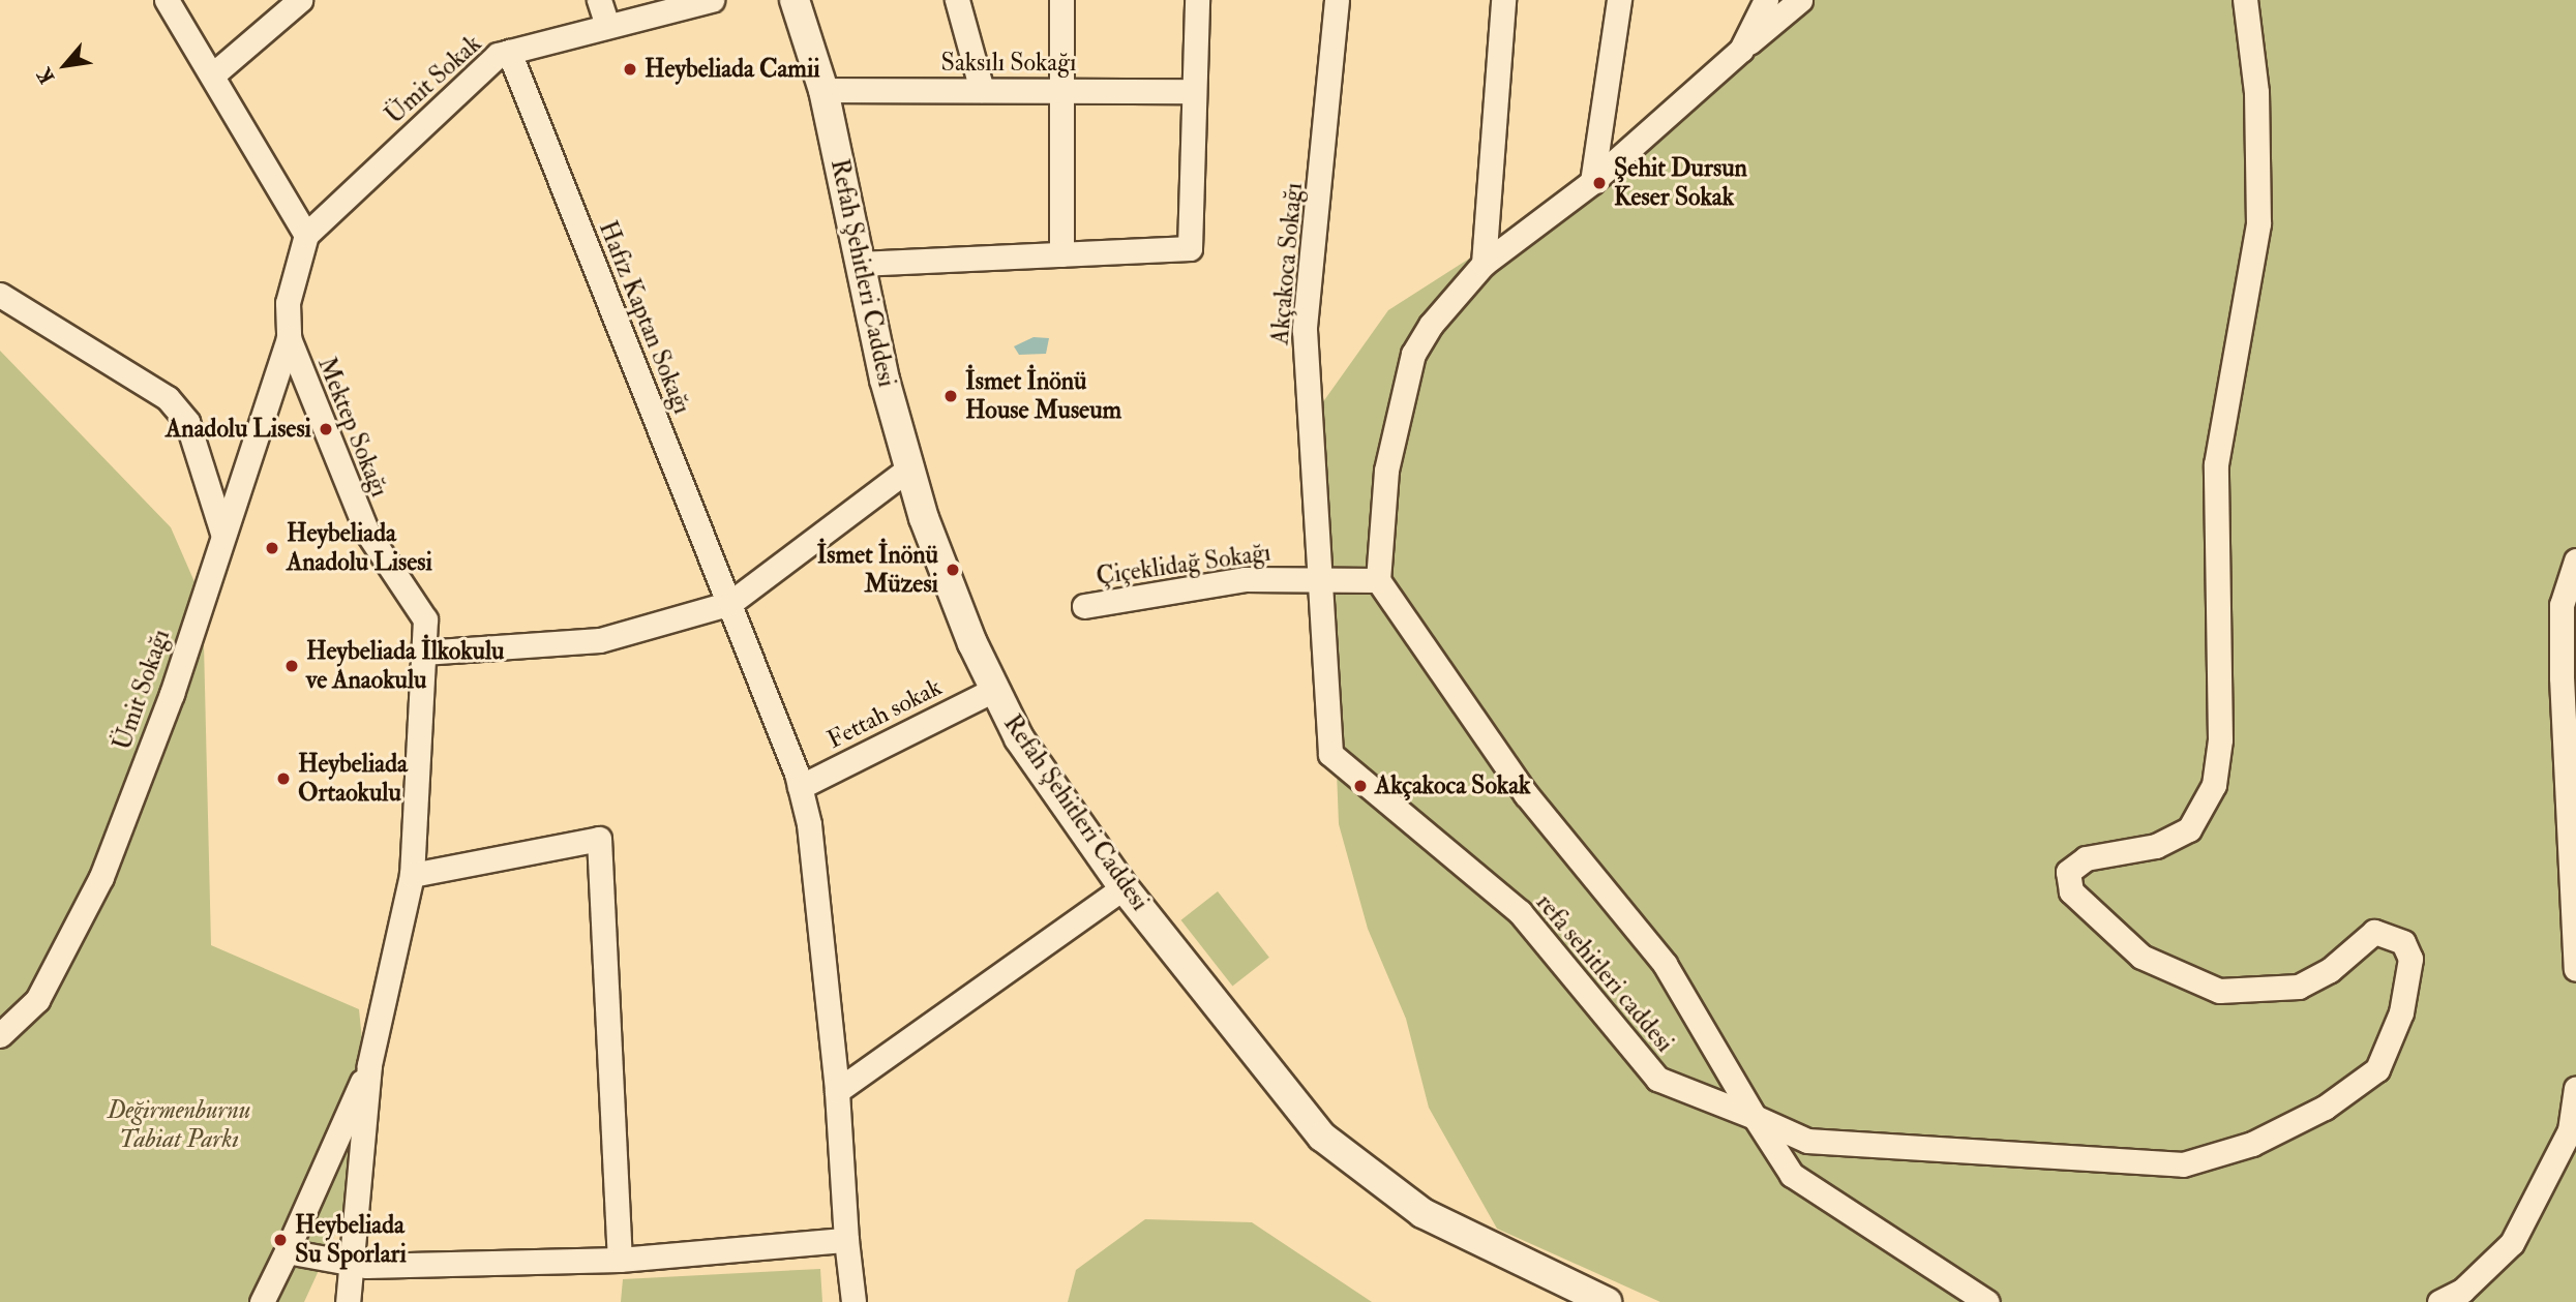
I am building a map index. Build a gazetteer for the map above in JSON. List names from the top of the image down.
{
  "streets": {
    "street": [
      "Saksılı Sokağı",
      "Ümit Sokak",
      "Akçakoca Sokağı",
      "Refah Şehitleri Caddesi",
      "Hafız Kaptan Sokağı",
      "Mektep Sokağı",
      "Çiçeklidağ Sokağı",
      "Ümit Sokağı",
      "Fettah sokak",
      "refa sehitleri caddesi"
    ]
  },
  "crossings": [
    ["Saksılı Sokağı", "Refah Şehitleri Caddesi"],
    ["Ümit Sokak", "Hafız Kaptan Sokağı"],
    ["Ümit Sokak", "Mektep Sokağı"],
    ["Akçakoca Sokağı", "Çiçeklidağ Sokağı"],
    ["Akçakoca Sokağı", "refa sehitleri caddesi"],
    ["Refah Şehitleri Caddesi", "Fettah sokak"],
    ["Hafız Kaptan Sokağı", "Fettah sokak"],
    ["Mektep Sokağı", "Ümit Sokağı"]
  ],
  "parks": ["Değirmenburnu Tabiat Parkı"],
  "places": [
    "Heybeliada Camii",
    "Şehit Dursun Keser Sokak",
    "İsmet İnönü House Museum",
    "Anadolu Lisesi",
    "Heybeliada Anadolu Lisesi",
    "İsmet İnönü Müzesi",
    "Heybeliada İlkokulu ve Anaokulu",
    "Heybeliada Ortaokulu",
    "Akçakoca Sokak",
    "Heybeliada Su Sporlari"
  ],
  "north": "bottom left"
}
